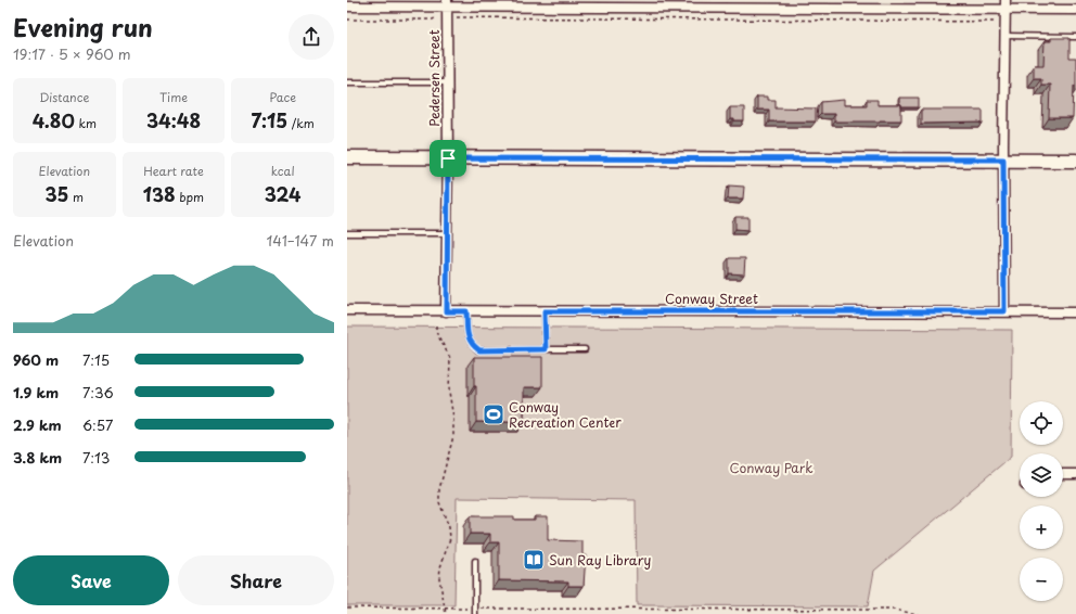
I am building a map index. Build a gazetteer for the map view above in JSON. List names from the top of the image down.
{
  "streets": {
    "street": ["Pedersen Street", "Conway Street"]
  },
  "crossings": [
    ["Pedersen Street", "Conway Street"]
  ],
  "parks": ["Conway Park"],
  "places": {
    "sports": ["Conway Recreation Center"],
    "library": ["Sun Ray Library"]
  },
  "page": {
    "heading": ["Evening run", "19:17 · 5 × 960 m"],
    "stats": [
      ["Distance", "4.80 km"],
      ["Time", "34:48"],
      ["Pace", "7:15 /km"],
      ["Elevation", "35 m"],
      ["Heart rate", "138 bpm"],
      ["kcal", "324"]
    ],
    "chart": ["Elevation", "141–147 m"],
    "list": [
      {
        "name": "960 m",
        "note": "7:15"
      },
      {
        "name": "1.9 km",
        "note": "7:36"
      },
      {
        "name": "2.9 km",
        "note": "6:57"
      },
      {
        "name": "3.8 km",
        "note": "7:13"
      }
    ],
    "map_buttons": ["+", "−"],
    "buttons": ["Save", "Share"]
  }
}
